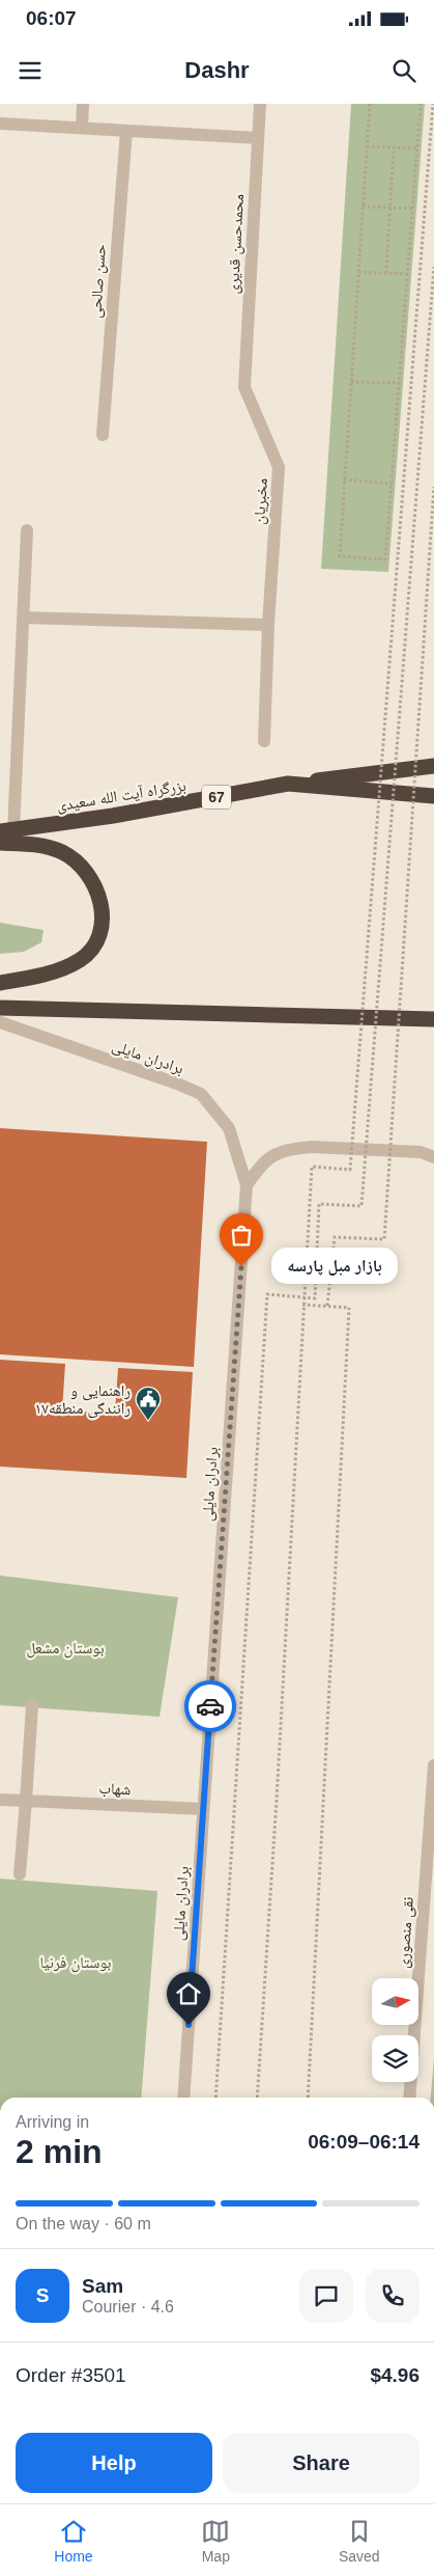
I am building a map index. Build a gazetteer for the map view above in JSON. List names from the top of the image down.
{
  "streets": {
    "highway": ["بزرگراه آیت الله سعیدی", "67"],
    "street": [
      "محمدحسن قدیری",
      "حسن صالحی",
      "مخبریان",
      "برادران مایلی",
      "شهاب",
      "نقی منصوری"
    ]
  },
  "crossings": [
    ["محمدحسن قدیری", "مخبریان"],
    ["برادران مایلی", "شهاب"]
  ],
  "parks": ["بوستان مشعل", "بوستان فرنیا"],
  "places": {
    "other": ["بازار مبل پارسه"],
    "public building": ["راهنمایی و رانندگی منطقه۱۷"]
  },
  "north": "right",
  "page": {
    "status": "06:07",
    "header": "Dashr",
    "bubble": "بازار مبل پارسه",
    "heading": ["2 min", "Arriving in", "06:09–06:14"],
    "panel": [
      "Sam",
      "Courier · 4.6",
      "Order #3501",
      "$4.96"
    ],
    "bar": "On the way · 60 m",
    "round": "S",
    "buttons": ["Help", "Share"],
    "tabs": ["Home", "Map", "Saved"]
  }
}
